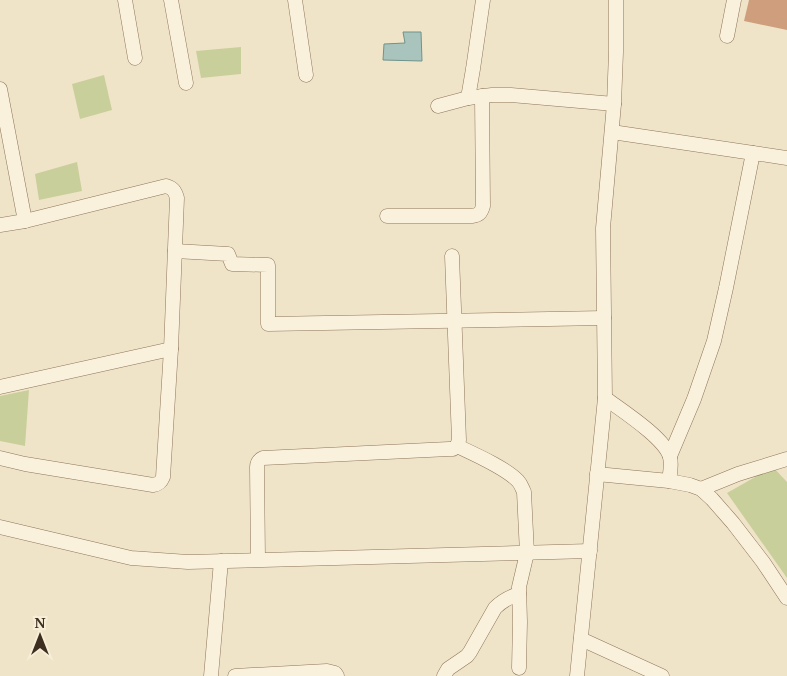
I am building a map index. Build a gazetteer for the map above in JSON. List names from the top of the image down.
{
  "north": "top"
}
